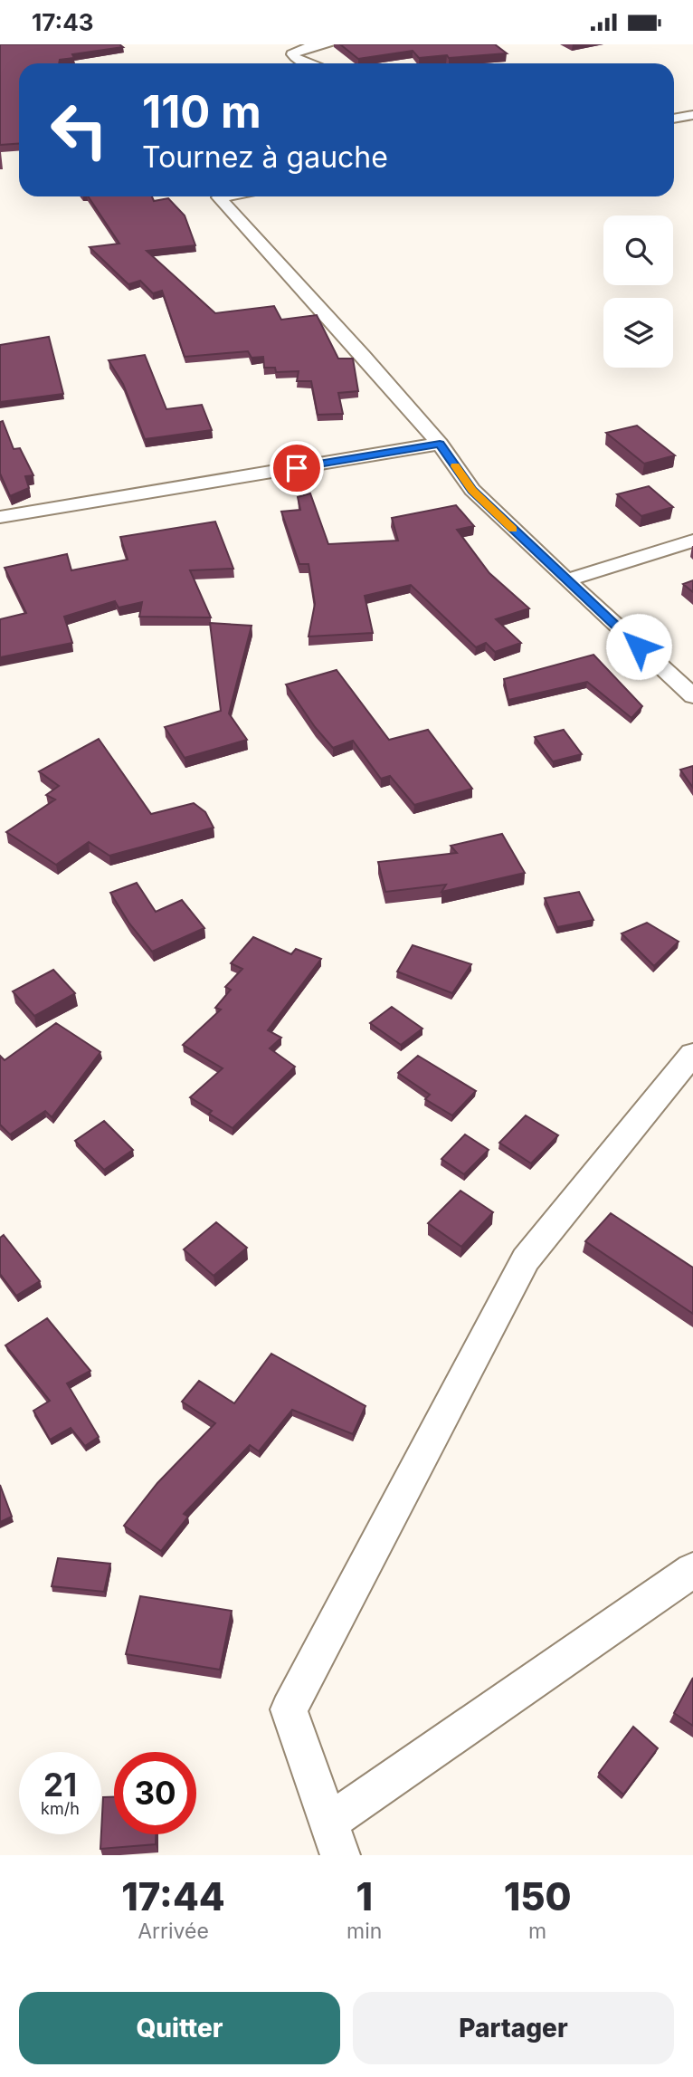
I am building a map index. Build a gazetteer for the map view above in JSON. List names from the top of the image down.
{
  "page": {
    "status": "17:43",
    "turn": ["110 m", "Tournez à gauche"],
    "speed": "21 km/h",
    "limit": "30",
    "eta": [
      "17:44",
      "Arrivée",
      "1",
      "min",
      "150",
      "m"
    ],
    "buttons": ["Quitter", "Partager"]
  }
}
